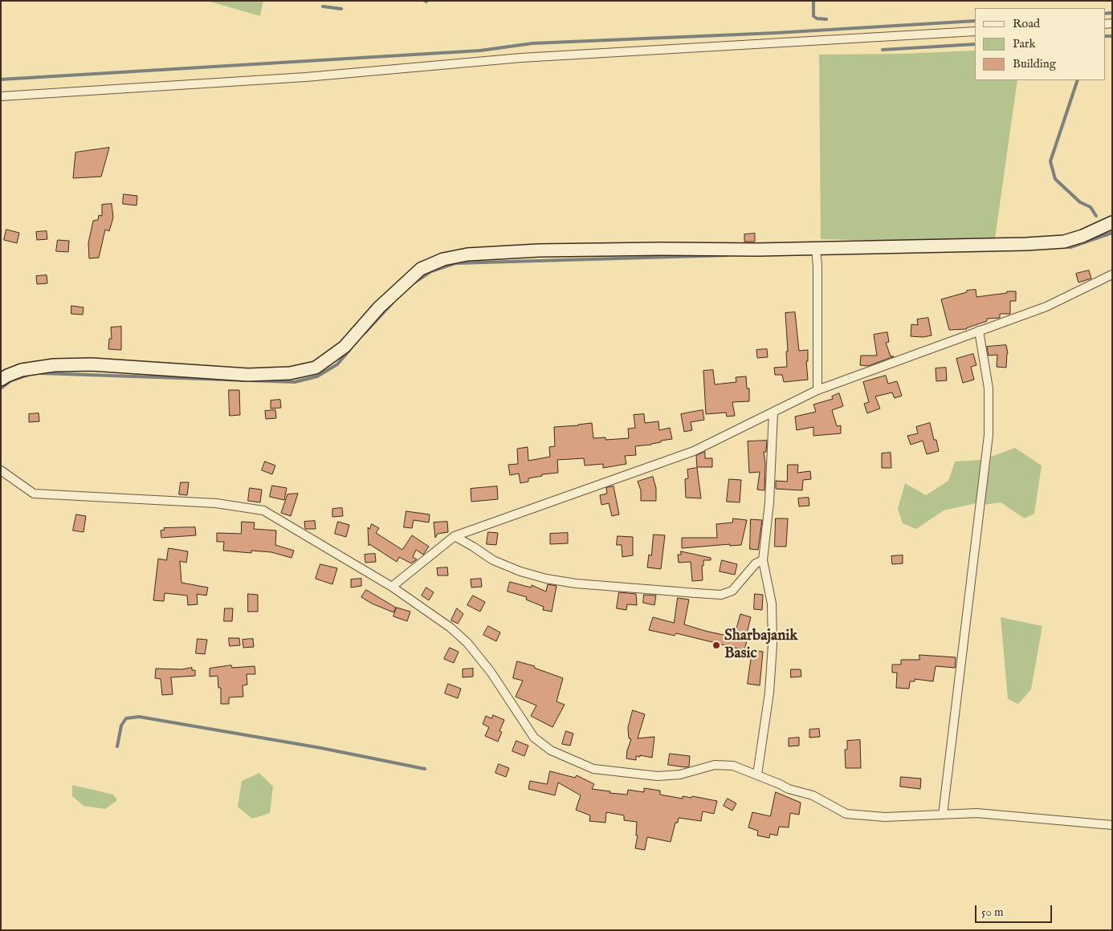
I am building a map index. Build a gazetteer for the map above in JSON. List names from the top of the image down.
{
  "places": ["Sharbajanik Basic"],
  "legend": ["Road", "Park", "Building"],
  "scale_bar": "50 m"
}
